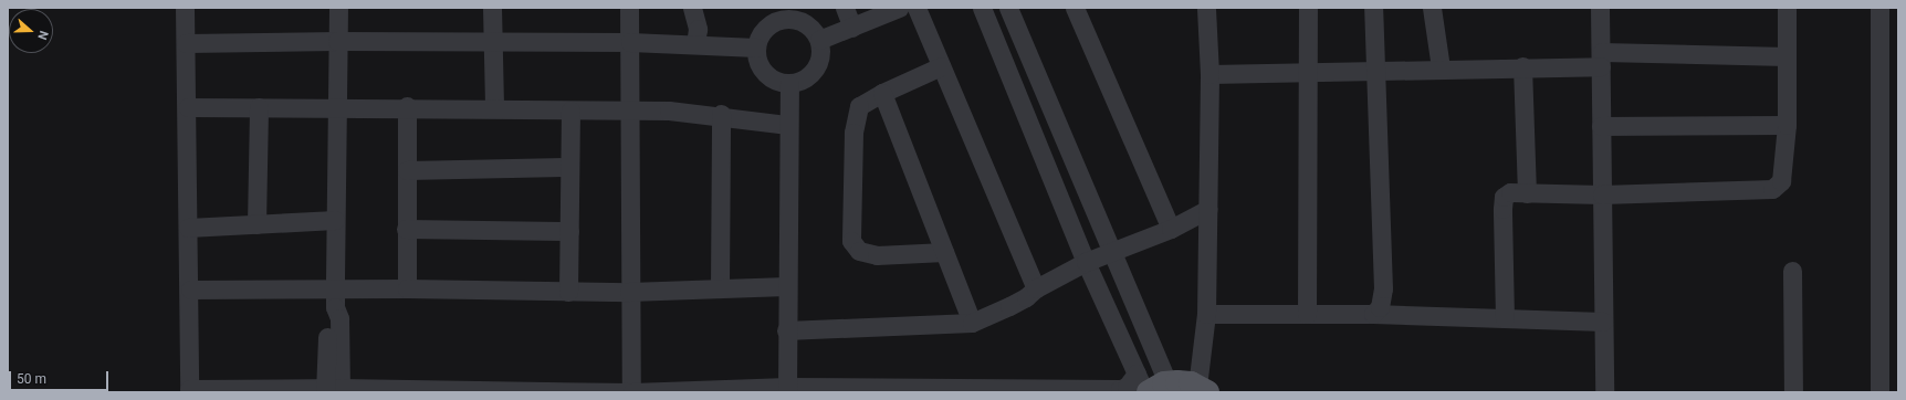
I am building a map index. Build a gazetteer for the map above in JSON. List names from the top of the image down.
{
  "scale_bar": "50 m",
  "north": "right"
}
